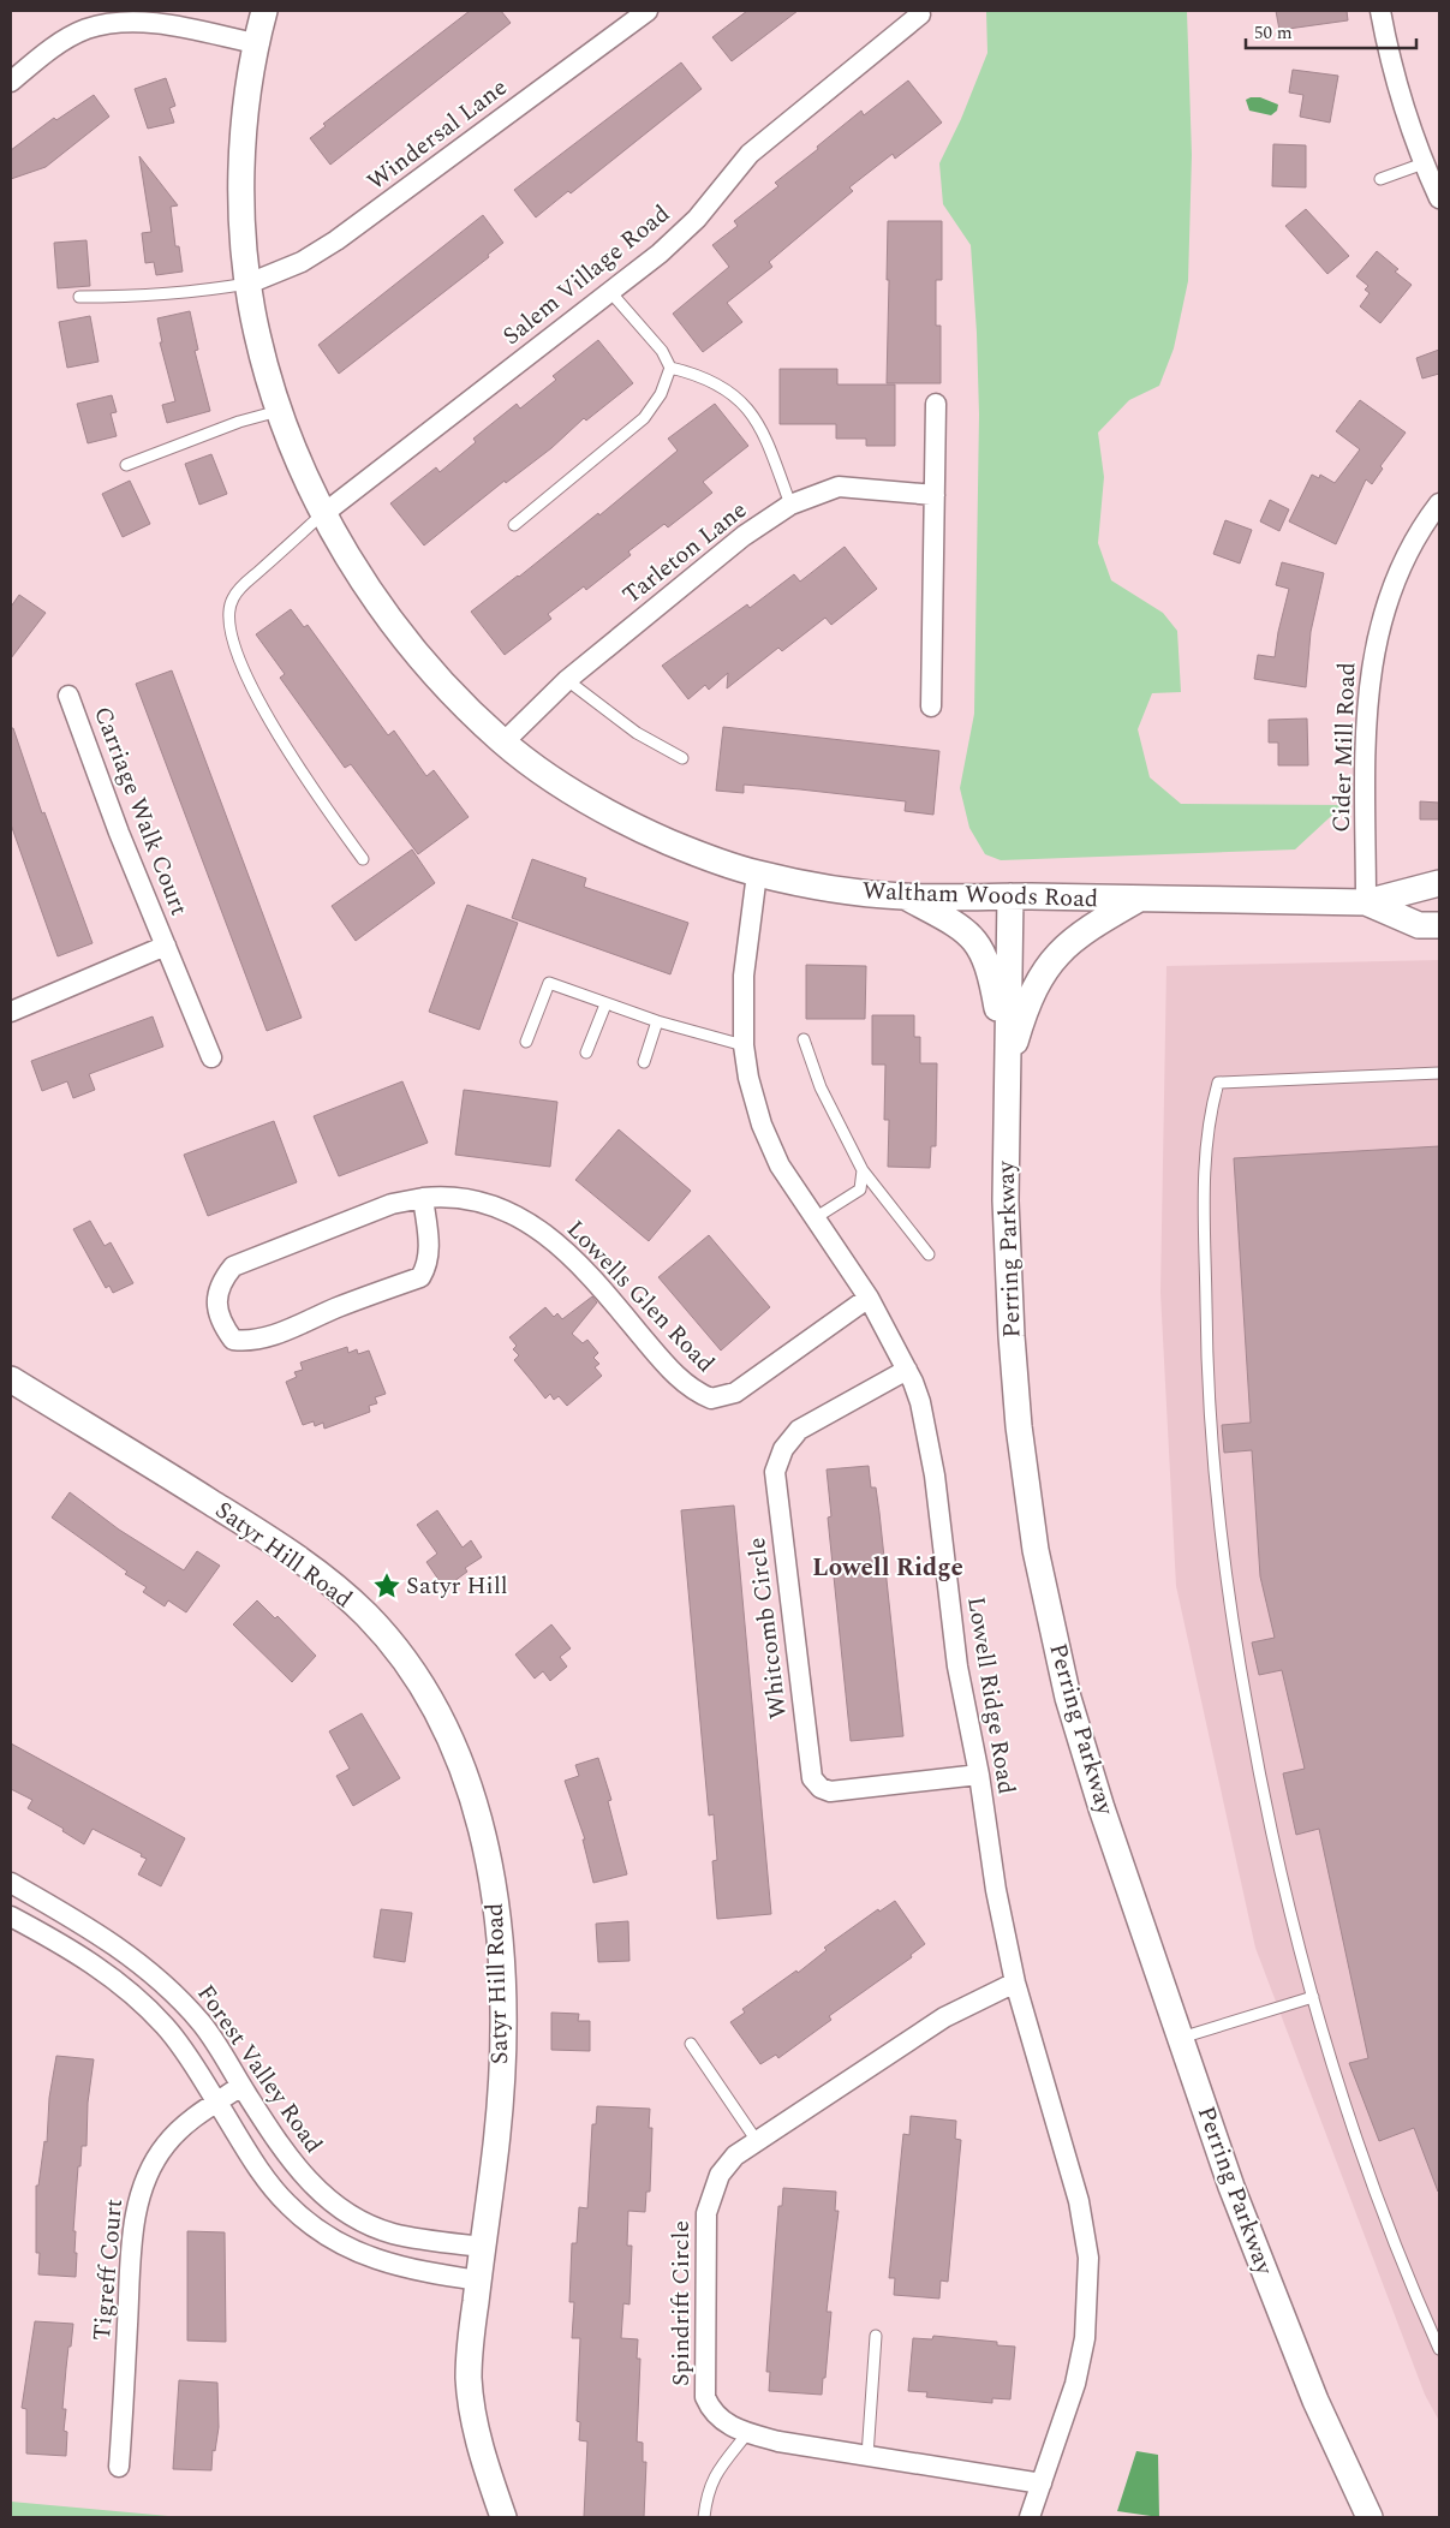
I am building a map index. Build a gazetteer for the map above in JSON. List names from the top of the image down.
{
  "streets": {
    "street": [
      "Windersal Lane",
      "Salem Village Road",
      "Tarleton Lane",
      "Cider Mill Road",
      "Carriage Walk Court",
      "Waltham Woods Road",
      "Perring Parkway",
      "Lowells Glen Road",
      "Satyr Hill Road",
      "Whitcomb Circle",
      "Lowell Ridge Road",
      "Forest Valley Road",
      "Tigreff Court",
      "Spindrift Circle"
    ]
  },
  "crossings": [
    ["Windersal Lane", "Waltham Woods Road"],
    ["Salem Village Road", "Waltham Woods Road"],
    ["Tarleton Lane", "Waltham Woods Road"],
    ["Cider Mill Road", "Waltham Woods Road"],
    ["Waltham Woods Road", "Perring Parkway"],
    ["Waltham Woods Road", "Lowell Ridge Road"],
    ["Lowells Glen Road", "Lowell Ridge Road"],
    ["Satyr Hill Road", "Forest Valley Road"],
    ["Whitcomb Circle", "Lowell Ridge Road"],
    ["Lowell Ridge Road", "Spindrift Circle"],
    ["Forest Valley Road", "Tigreff Court"]
  ],
  "districts": ["Lowell Ridge"],
  "places": {
    "place": ["Satyr Hill"]
  },
  "scale_bar": "50 m"
}
